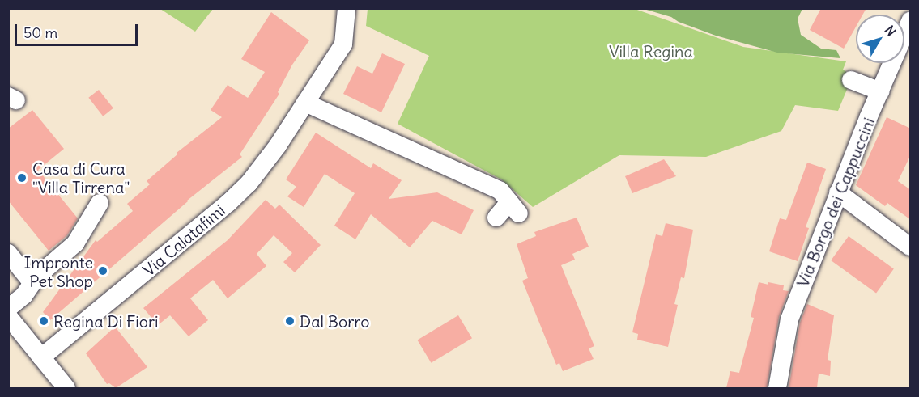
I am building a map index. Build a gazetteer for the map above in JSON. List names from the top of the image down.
{
  "streets": {
    "street": ["Via Borgo dei Cappuccini", "Via Calatafimi"]
  },
  "parks": ["Villa Regina"],
  "places": [
    "Casa di Cura \"Villa Tirrena\"",
    "Impronte Pet Shop",
    "Regina Di Fiori",
    "Dal Borro"
  ],
  "scale_bar": "50 m",
  "north": "top right"
}
